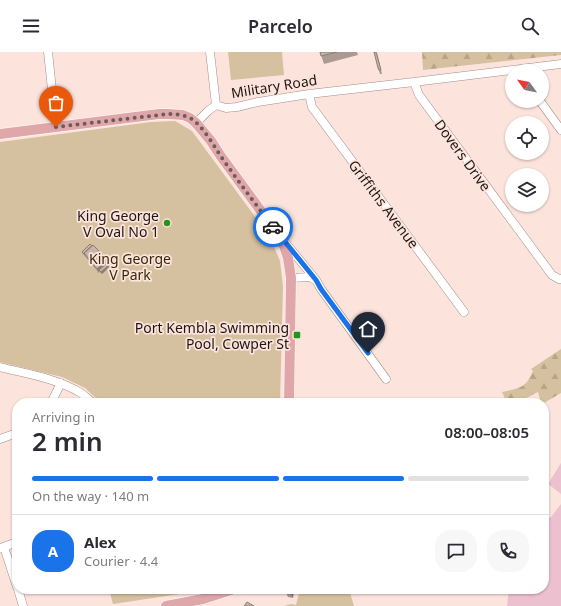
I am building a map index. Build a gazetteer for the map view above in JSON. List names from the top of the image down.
{
  "streets": {
    "street": ["Military Road", "Dovers Drive", "Griffiths Avenue"]
  },
  "crossings": [
    ["Military Road", "Dovers Drive"],
    ["Military Road", "Griffiths Avenue"]
  ],
  "parks": ["King George V Park"],
  "places": {
    "other": ["King George V Oval No 1"],
    "transit": ["Port Kembla Swimming Pool, Cowper St"]
  },
  "north": "top left",
  "page": {
    "header": "Parcelo",
    "heading": ["2 min", "Arriving in", "08:00–08:05"],
    "panel": ["Alex", "Courier · 4.4"],
    "bar": "On the way · 140 m",
    "round": "A"
  }
}
